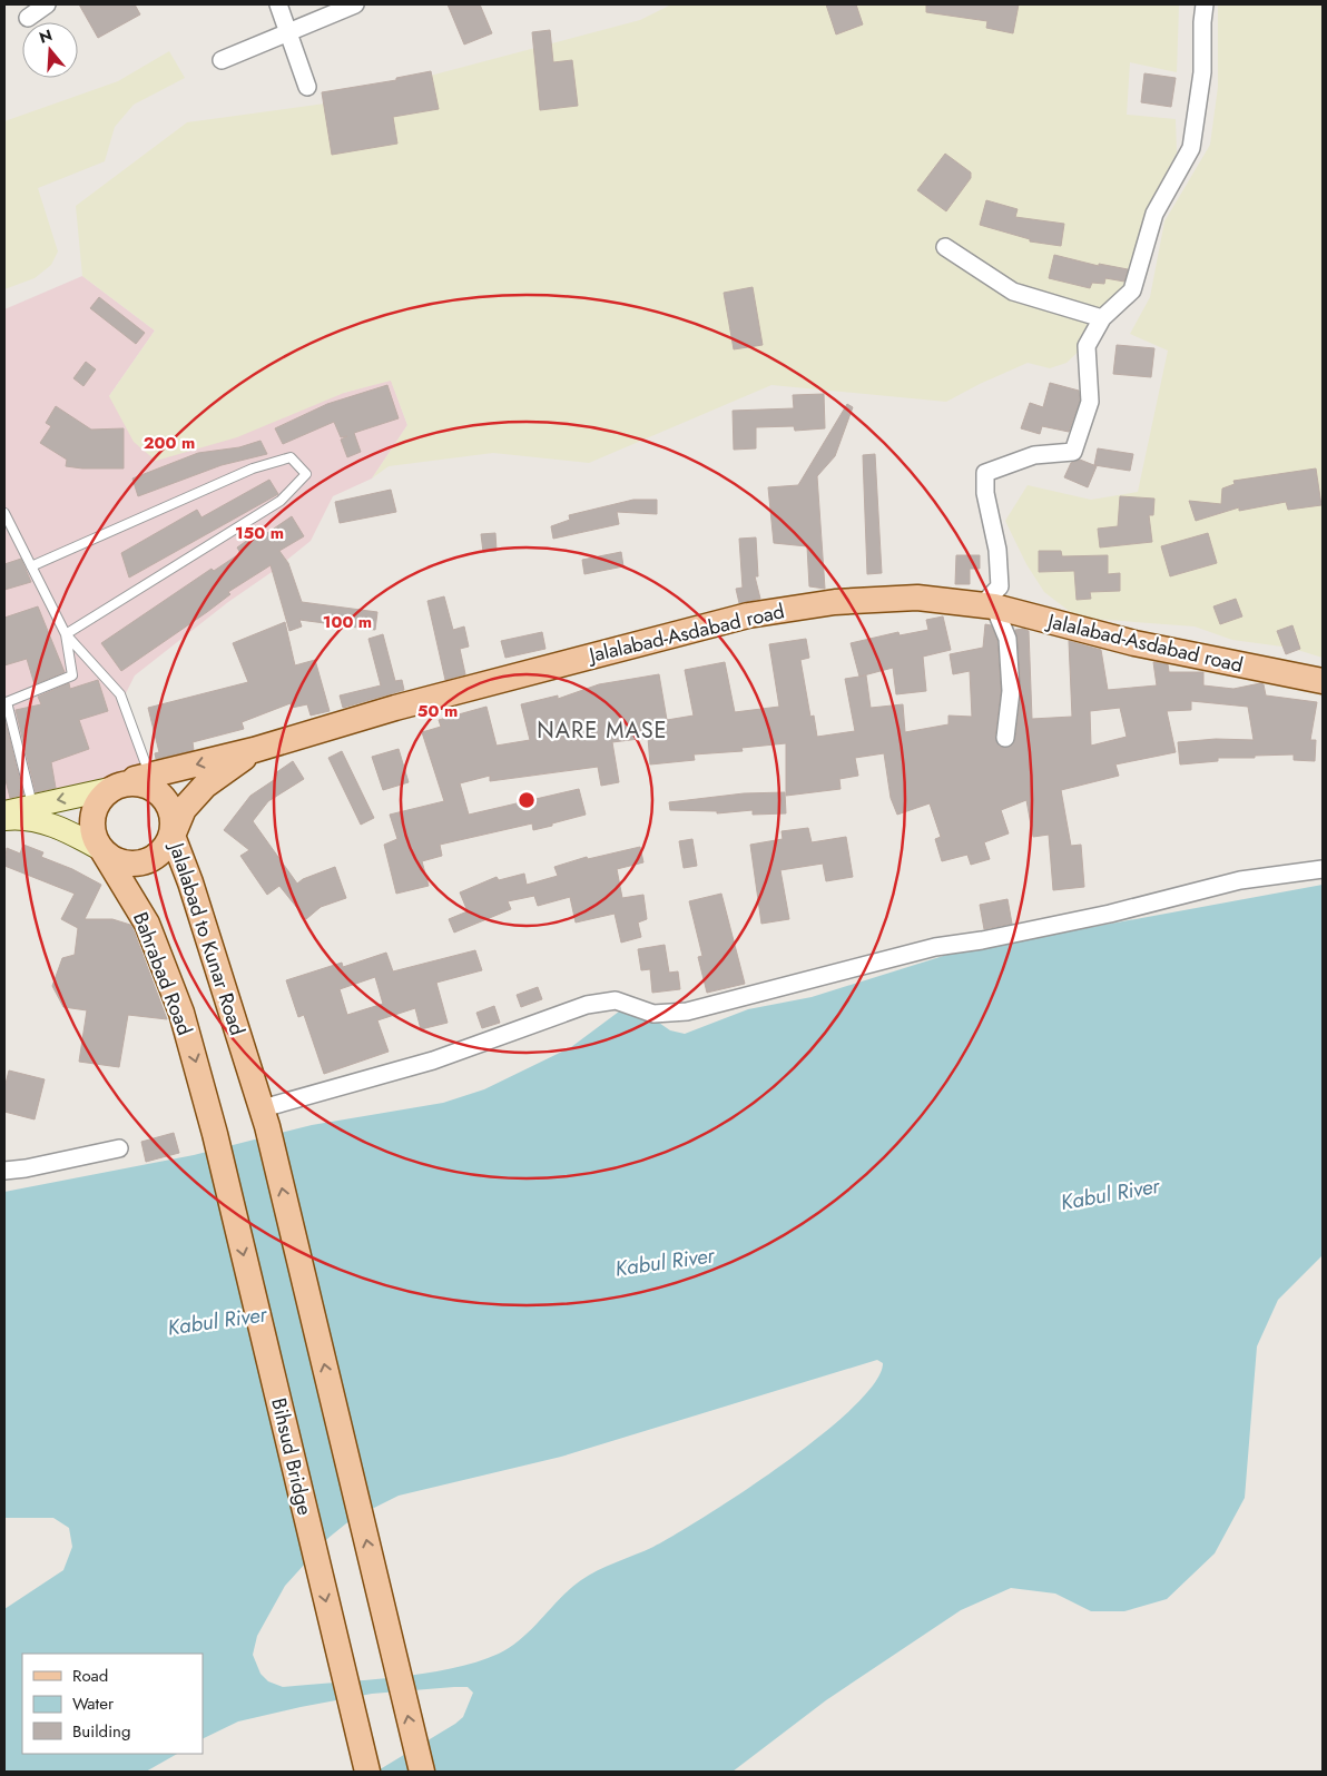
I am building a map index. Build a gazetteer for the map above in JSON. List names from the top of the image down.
{
  "streets": {
    "main road": [
      "Jalalabad-Asdabad road",
      "Jalalabad to Kunar Road",
      "Bahrabad Road",
      "Bihsud Bridge"
    ]
  },
  "crossings": [
    ["Jalalabad-Asdabad road", "Jalalabad to Kunar Road"],
    ["Jalalabad-Asdabad road", "Bahrabad Road"],
    ["Jalalabad to Kunar Road", "Bahrabad Road"],
    ["Bahrabad Road", "Bihsud Bridge"]
  ],
  "one_way": ["Jalalabad to Kunar Road", "Bahrabad Road", "Bihsud Bridge"],
  "districts": ["NARE MASE"],
  "water": ["Kabul River"],
  "legend": ["Road", "Water", "Building"],
  "north": "top",
  "rings": [
    "200 m",
    "150 m",
    "100 m",
    "50 m"
  ]
}
